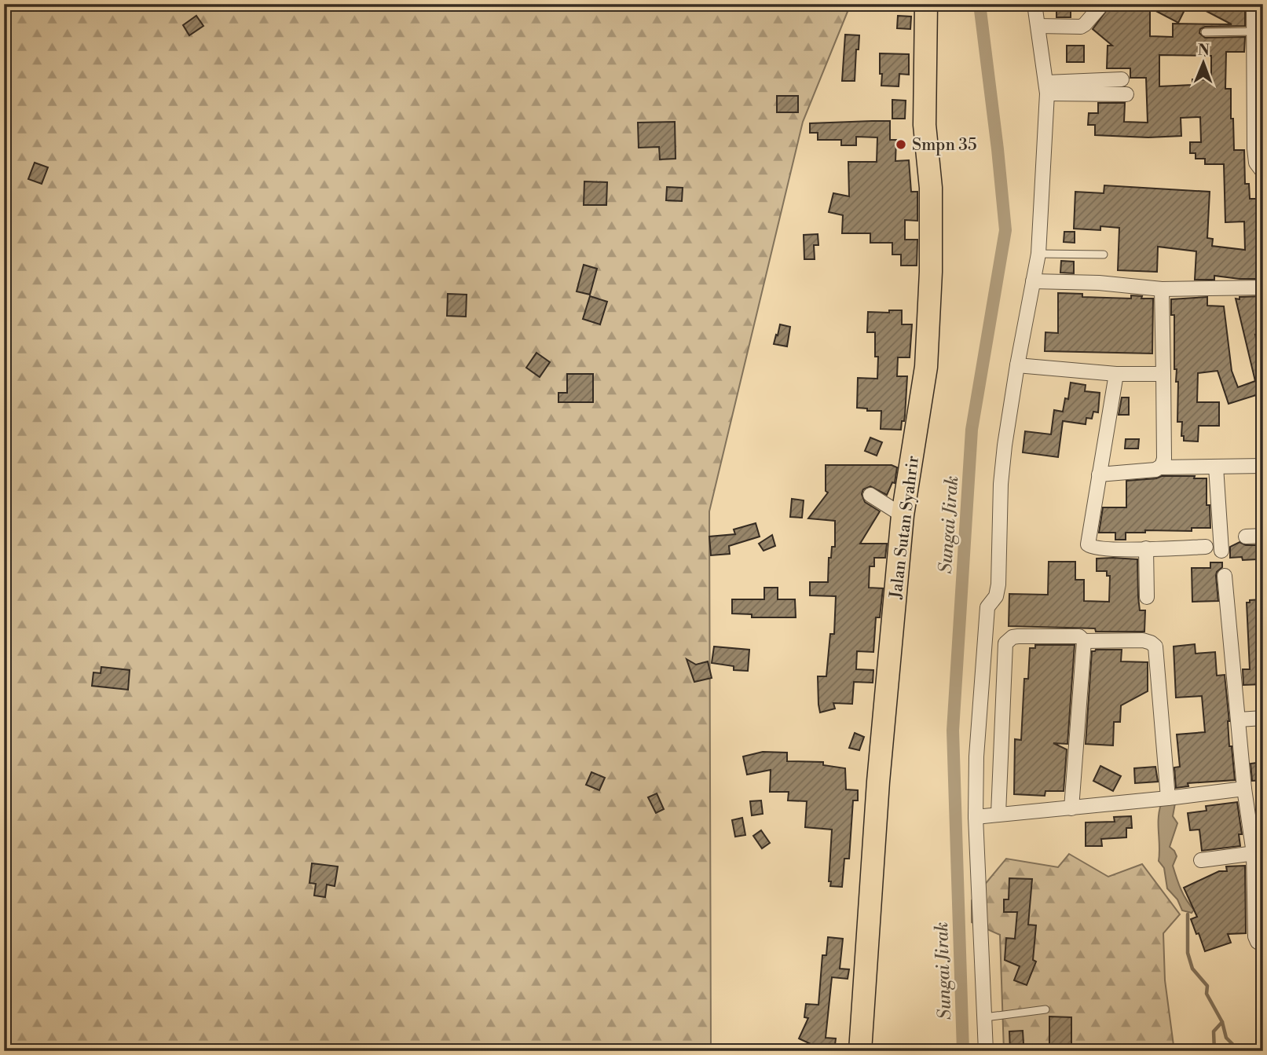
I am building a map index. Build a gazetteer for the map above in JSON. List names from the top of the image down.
{
  "streets": {
    "main road": ["Jalan Sutan Syahrir"]
  },
  "water": ["Sungai Jirak"],
  "places": ["Smpn 35"],
  "north": "top"
}
